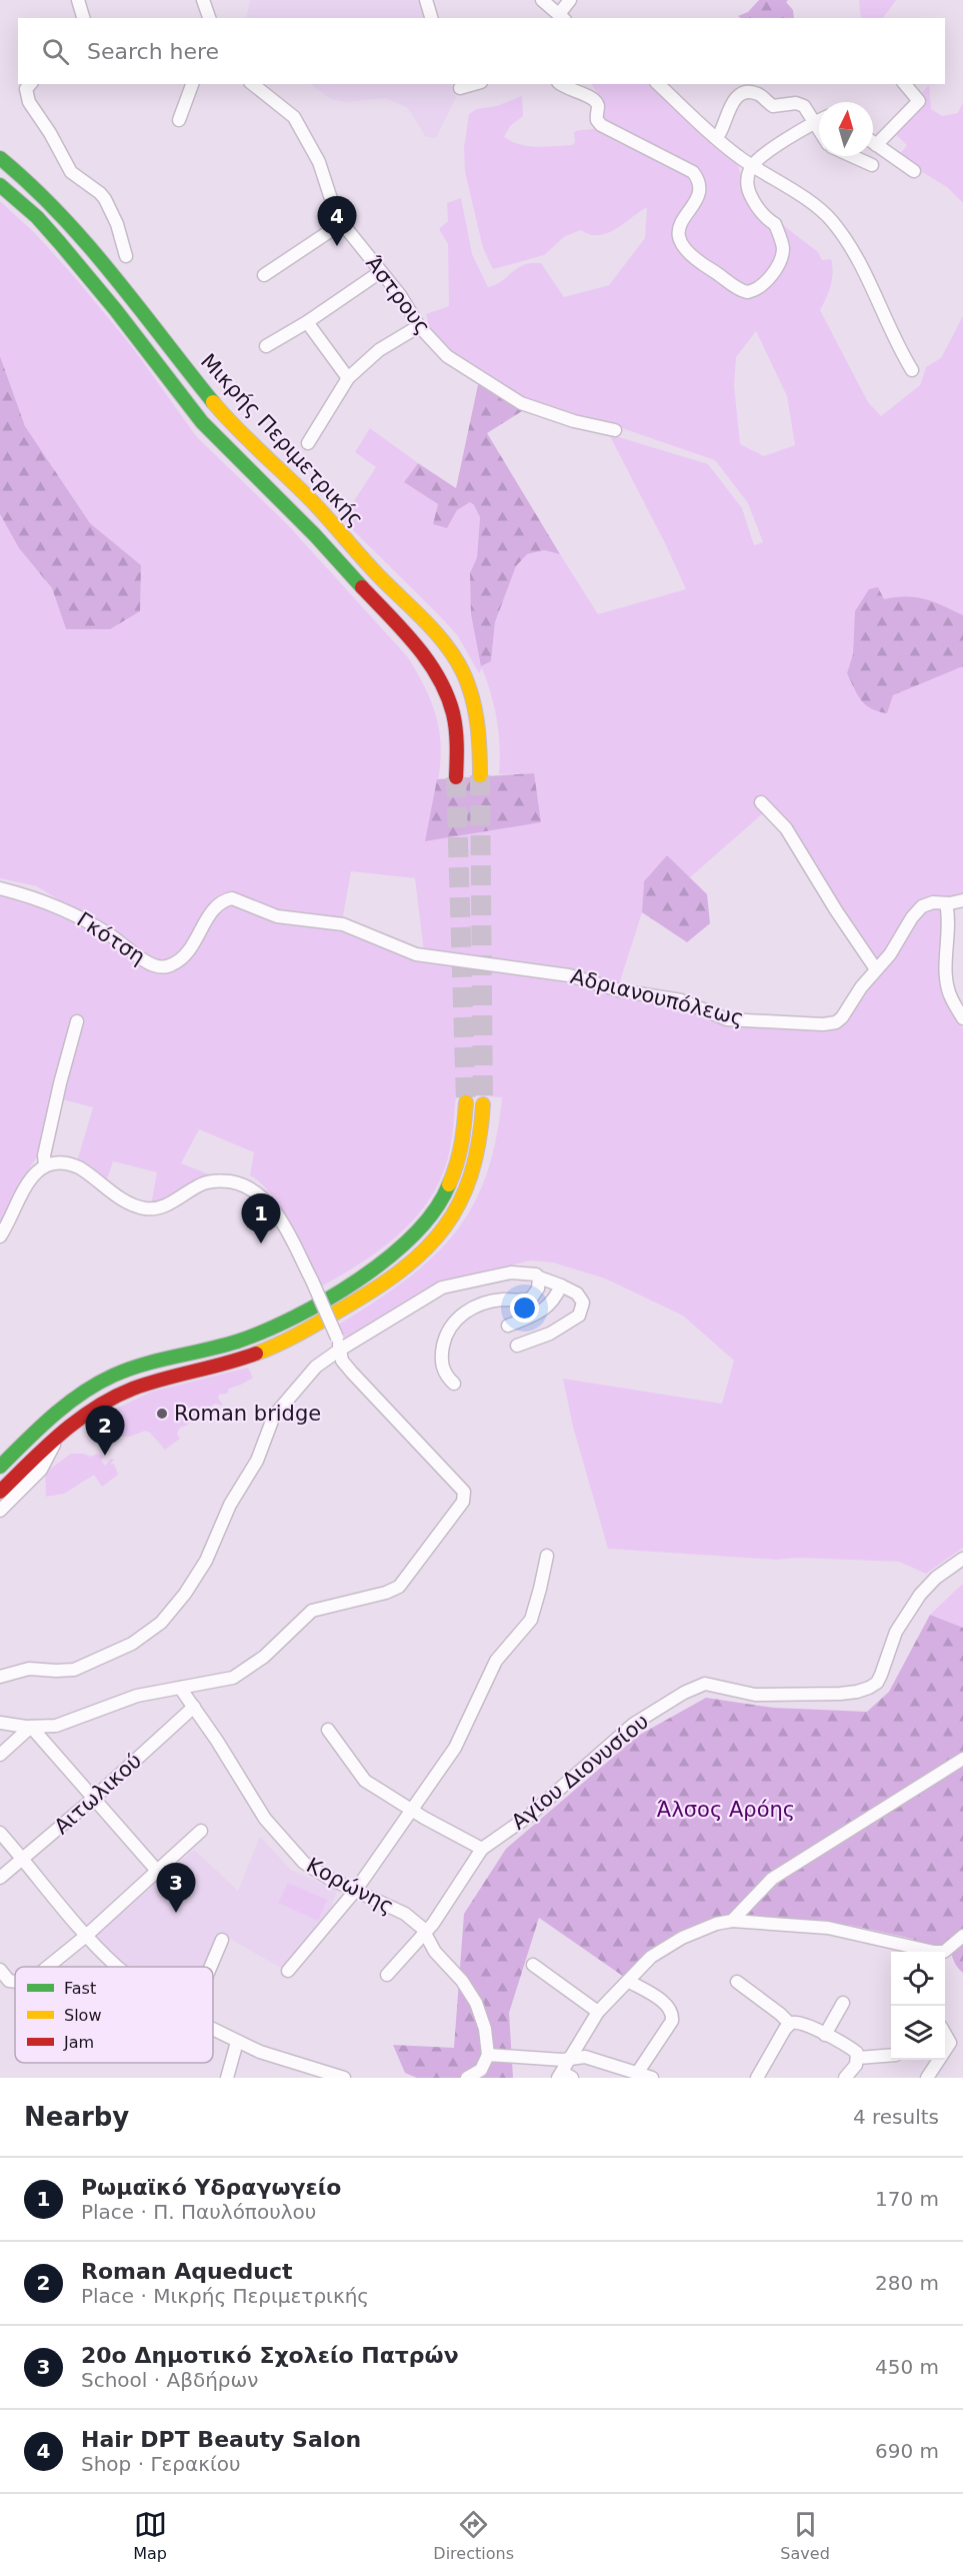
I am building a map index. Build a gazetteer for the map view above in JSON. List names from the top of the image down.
{
  "streets": {
    "main road": ["Μικρής Περιμετρικής"],
    "street": [
      "Άστρους",
      "Γκότση",
      "Αδριανουπόλεως",
      "Αγίου Διονυσίου",
      "Αιτωλικού",
      "Κορώνης"
    ]
  },
  "crossings": [
    ["Γκότση", "Αδριανουπόλεως"],
    ["Αγίου Διονυσίου", "Κορώνης"],
    ["Αιτωλικού", "Κορώνης"]
  ],
  "parks": ["Άλσος Αρόης"],
  "places": ["Roman bridge"],
  "legend": ["Fast", "Slow", "Jam"],
  "north": "top",
  "page": {
    "search": "Search here",
    "pins": [
      "4",
      "1",
      "2",
      "3"
    ],
    "heading": ["Nearby", "4 results"],
    "list": [
      {
        "mark": "1",
        "name": "Ρωμαϊκό Υδραγωγείο",
        "note": "Place · Π. Παυλόπουλου",
        "value": "170 m"
      },
      {
        "mark": "2",
        "name": "Roman Aqueduct",
        "note": "Place · Μικρής Περιμετρικής",
        "value": "280 m"
      },
      {
        "mark": "3",
        "name": "20ο Δημοτικό Σχολείο Πατρών",
        "note": "School · Αβδήρων",
        "value": "450 m"
      },
      {
        "mark": "4",
        "name": "Hair DPT Beauty Salon",
        "note": "Shop · Γερακίου",
        "value": "690 m"
      }
    ],
    "nav": ["Map", "Directions", "Saved"]
  }
}
